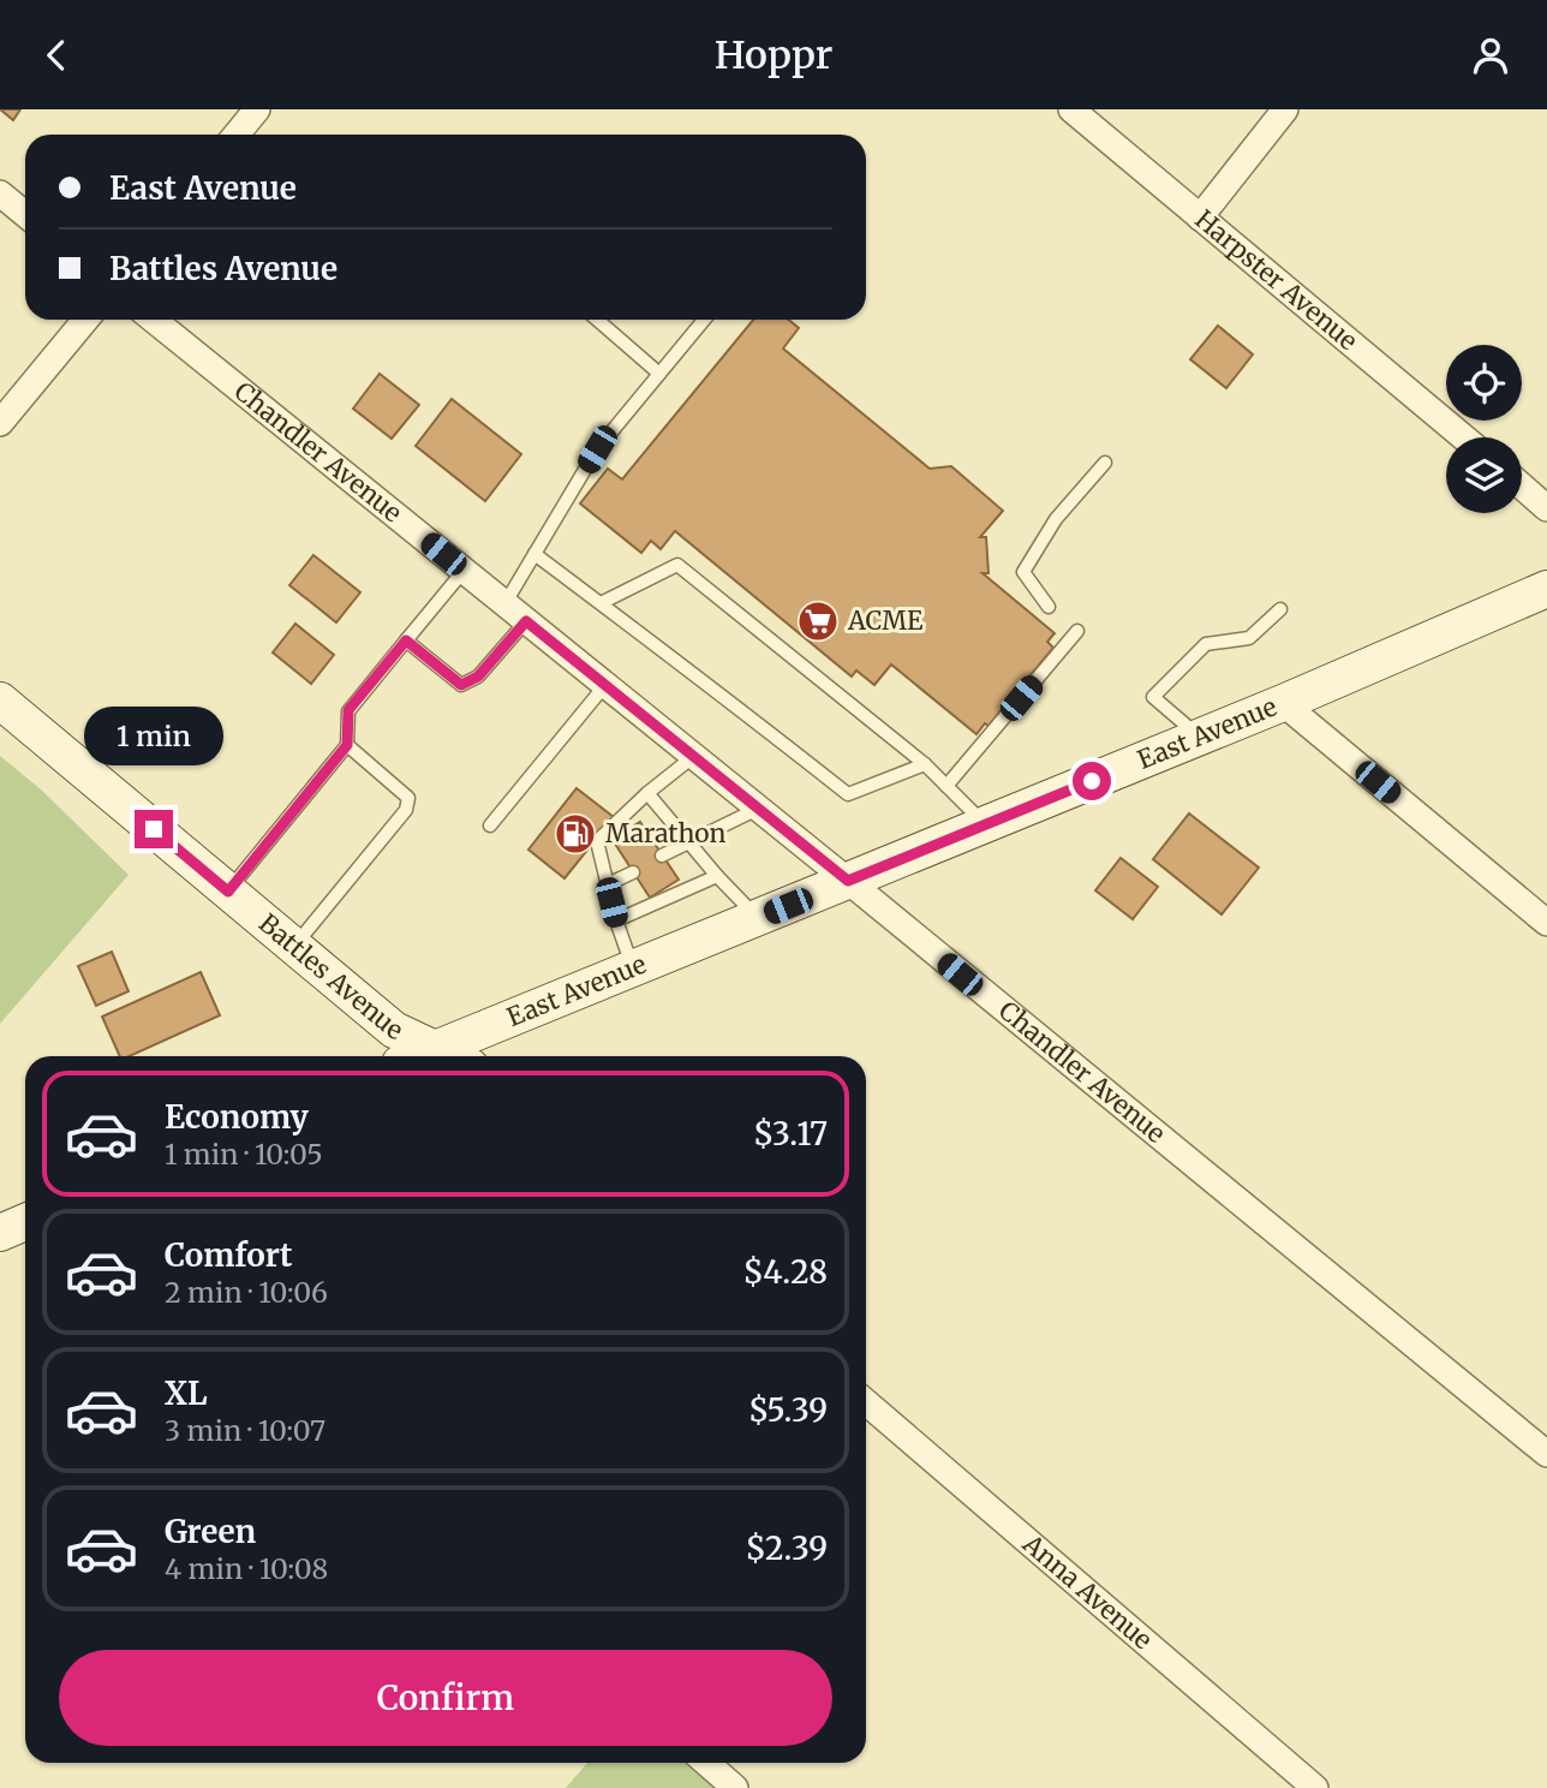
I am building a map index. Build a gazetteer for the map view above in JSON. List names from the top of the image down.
{
  "streets": {
    "main road": ["East Avenue", "Battles Avenue"],
    "street": ["Harpster Avenue", "Chandler Avenue", "Anna Avenue"]
  },
  "crossings": [
    ["Chandler Avenue", "East Avenue"],
    ["East Avenue", "Battles Avenue"]
  ],
  "places": {
    "supermarket": ["ACME"],
    "fuel station": ["Marathon"]
  },
  "page": {
    "header": "Hoppr",
    "banner": ["East Avenue", "Battles Avenue"],
    "bubble": "1 min",
    "list": [
      {
        "name": "Economy",
        "note": "1 min · 10:05",
        "value": "$3.17"
      },
      {
        "name": "Comfort",
        "note": "2 min · 10:06",
        "value": "$4.28"
      },
      {
        "name": "XL",
        "note": "3 min · 10:07",
        "value": "$5.39"
      },
      {
        "name": "Green",
        "note": "4 min · 10:08",
        "value": "$2.39"
      }
    ],
    "buttons": "Confirm"
  }
}
